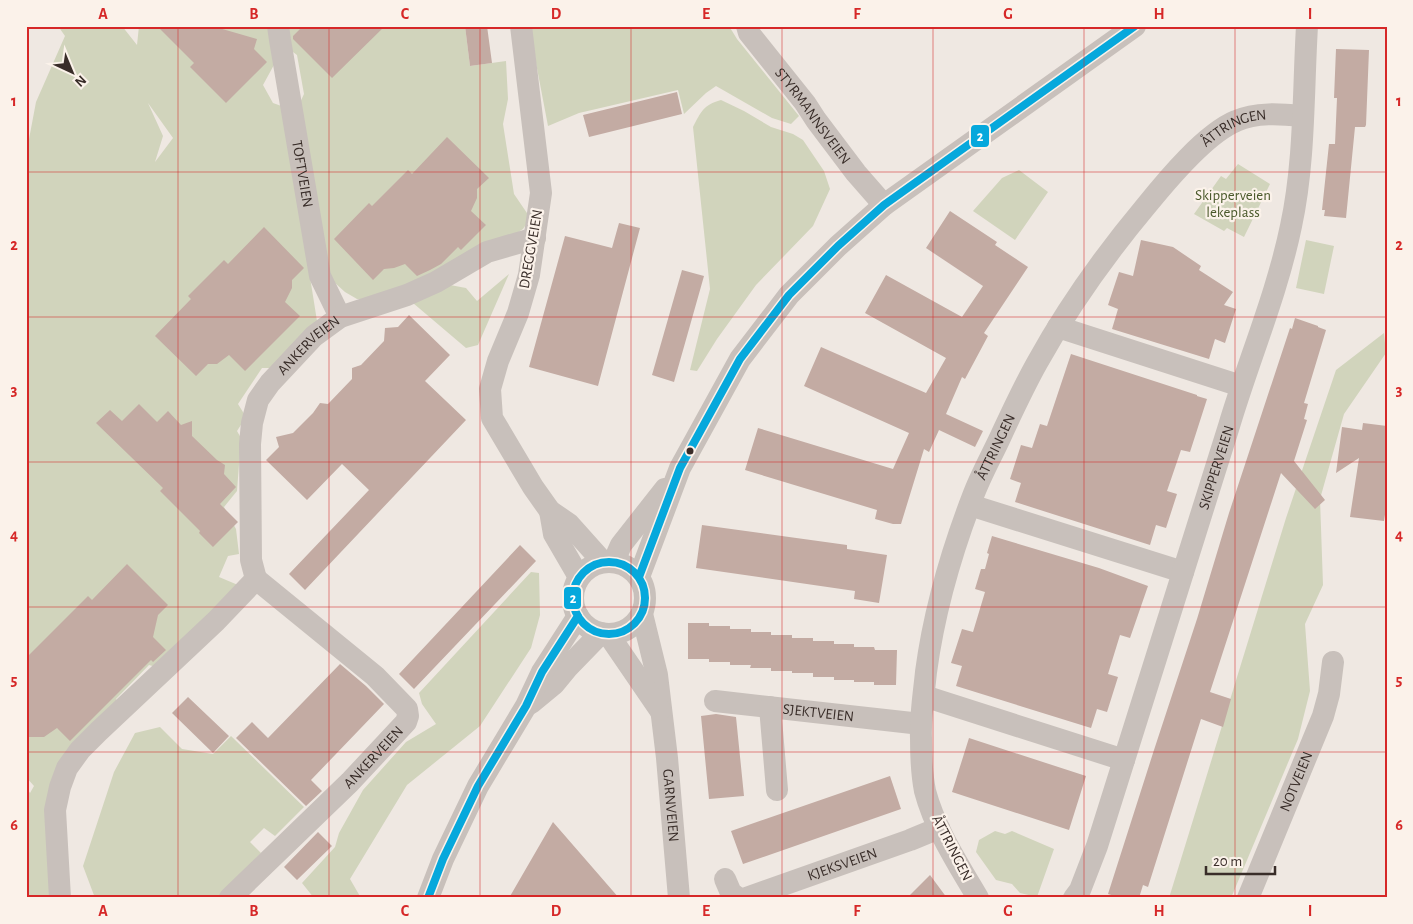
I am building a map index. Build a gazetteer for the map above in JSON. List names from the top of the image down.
{
  "streets": {
    "street": [
      "STYRMANNSVEIEN",
      "ÅTTRINGEN",
      "TOFTVEIEN",
      "DREGGVEIEN",
      "ANKERVEIEN",
      "SKIPPERVEIEN",
      "SJEKTVEIEN",
      "NOTVEIEN",
      "GARNVEIEN",
      "KJEKSVEIEN"
    ]
  },
  "crossings": [
    ["ÅTTRINGEN", "SKIPPERVEIEN"],
    ["ÅTTRINGEN", "SJEKTVEIEN"],
    ["ÅTTRINGEN", "KJEKSVEIEN"],
    ["TOFTVEIEN", "ANKERVEIEN"],
    ["DREGGVEIEN", "ANKERVEIEN"],
    ["DREGGVEIEN", "GARNVEIEN"]
  ],
  "parks": ["Skipperveien lekeplass"],
  "lines": ["transit line 2"],
  "scale_bar": "20 m",
  "north": "bottom right",
  "grid": {
    "columns": [
      "A",
      "B",
      "C",
      "D",
      "E",
      "F",
      "G",
      "H",
      "I"
    ],
    "rows": [
      "1",
      "2",
      "3",
      "4",
      "5",
      "6"
    ]
  }
}
